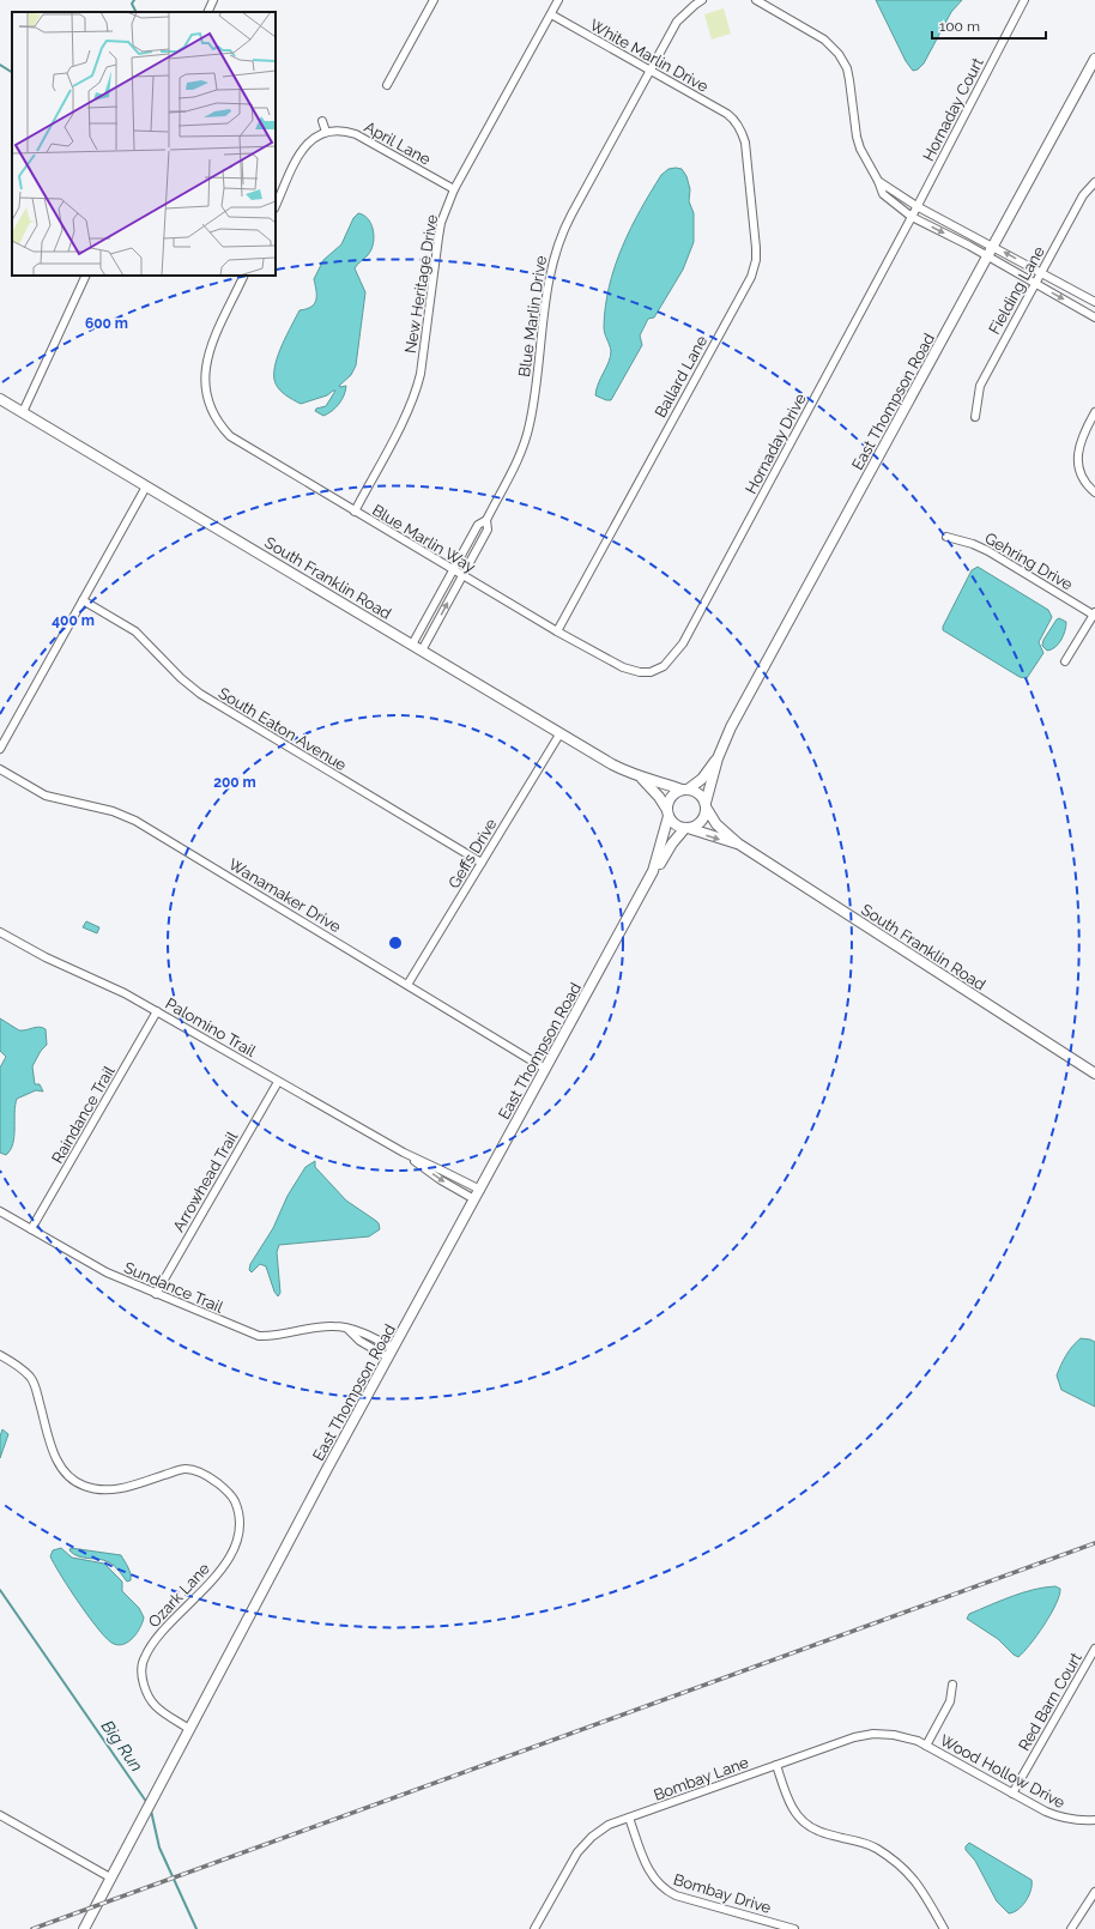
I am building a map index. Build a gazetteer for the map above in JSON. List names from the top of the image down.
{
  "streets": {
    "main road": ["East Thompson Road", "South Franklin Road"],
    "street": [
      "White Marlin Drive",
      "Hornaday Court",
      "April Lane",
      "New Heritage Drive",
      "Fielding Lane",
      "Blue Marlin Drive",
      "Ballard Lane",
      "Hornaday Drive",
      "Blue Marlin Way",
      "Gehring Drive",
      "South Eaton Avenue",
      "Geffs Drive",
      "Wanamaker Drive",
      "Palomino Trail",
      "Raindance Trail",
      "Arrowhead Trail",
      "Sundance Trail",
      "Ozark Lane",
      "Red Barn Court",
      "Wood Hollow Drive",
      "Bombay Lane",
      "Bombay Drive"
    ]
  },
  "crossings": [
    ["White Marlin Drive", "New Heritage Drive"],
    ["White Marlin Drive", "Blue Marlin Drive"],
    ["White Marlin Drive", "Ballard Lane"],
    ["Hornaday Court", "Hornaday Drive"],
    ["April Lane", "New Heritage Drive"],
    ["New Heritage Drive", "Blue Marlin Way"],
    ["Blue Marlin Drive", "Blue Marlin Way"],
    ["Blue Marlin Drive", "South Franklin Road"],
    ["Ballard Lane", "Blue Marlin Way"],
    ["East Thompson Road", "South Franklin Road"],
    ["East Thompson Road", "Wanamaker Drive"],
    ["East Thompson Road", "Palomino Trail"],
    ["East Thompson Road", "Sundance Trail"],
    ["East Thompson Road", "Ozark Lane"],
    ["Hornaday Drive", "Blue Marlin Way"],
    ["South Franklin Road", "Geffs Drive"],
    ["South Eaton Avenue", "Geffs Drive"],
    ["Geffs Drive", "Wanamaker Drive"],
    ["Palomino Trail", "Raindance Trail"],
    ["Palomino Trail", "Arrowhead Trail"],
    ["Raindance Trail", "Sundance Trail"],
    ["Arrowhead Trail", "Sundance Trail"],
    ["Red Barn Court", "Wood Hollow Drive"],
    ["Wood Hollow Drive", "Bombay Lane"],
    ["Bombay Lane", "Bombay Drive"]
  ],
  "water": ["Big Run"],
  "scale_bar": "100 m",
  "rings": ["600 m", "400 m", "200 m"]
}
